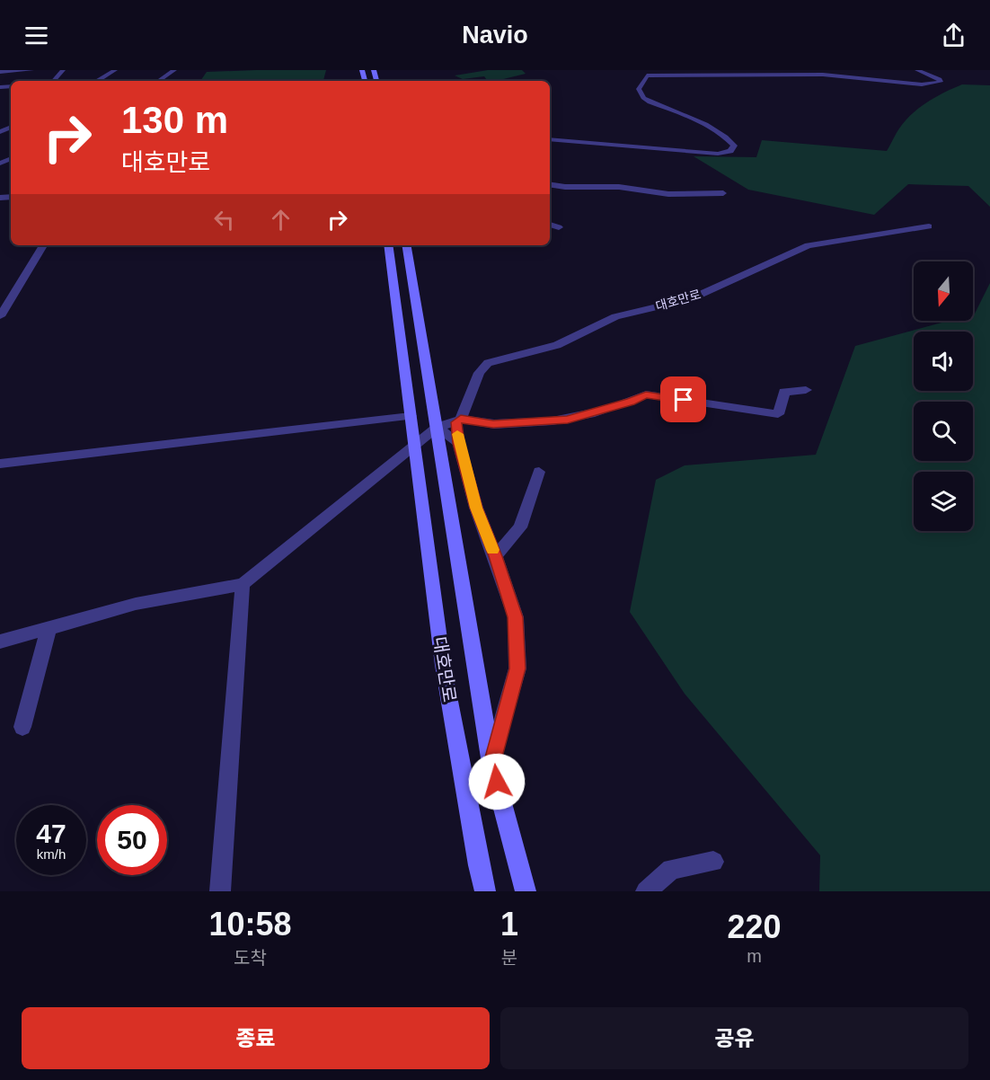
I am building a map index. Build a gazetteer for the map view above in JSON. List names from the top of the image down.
{
  "streets": {
    "main road": ["대호만로"]
  },
  "north": "bottom",
  "page": {
    "header": "Navio",
    "turn": ["130 m", "대호만로"],
    "speed": "47 km/h",
    "limit": "50",
    "eta": [
      "10:58",
      "도착",
      "1",
      "분",
      "220",
      "m"
    ],
    "buttons": ["종료", "공유"]
  }
}
